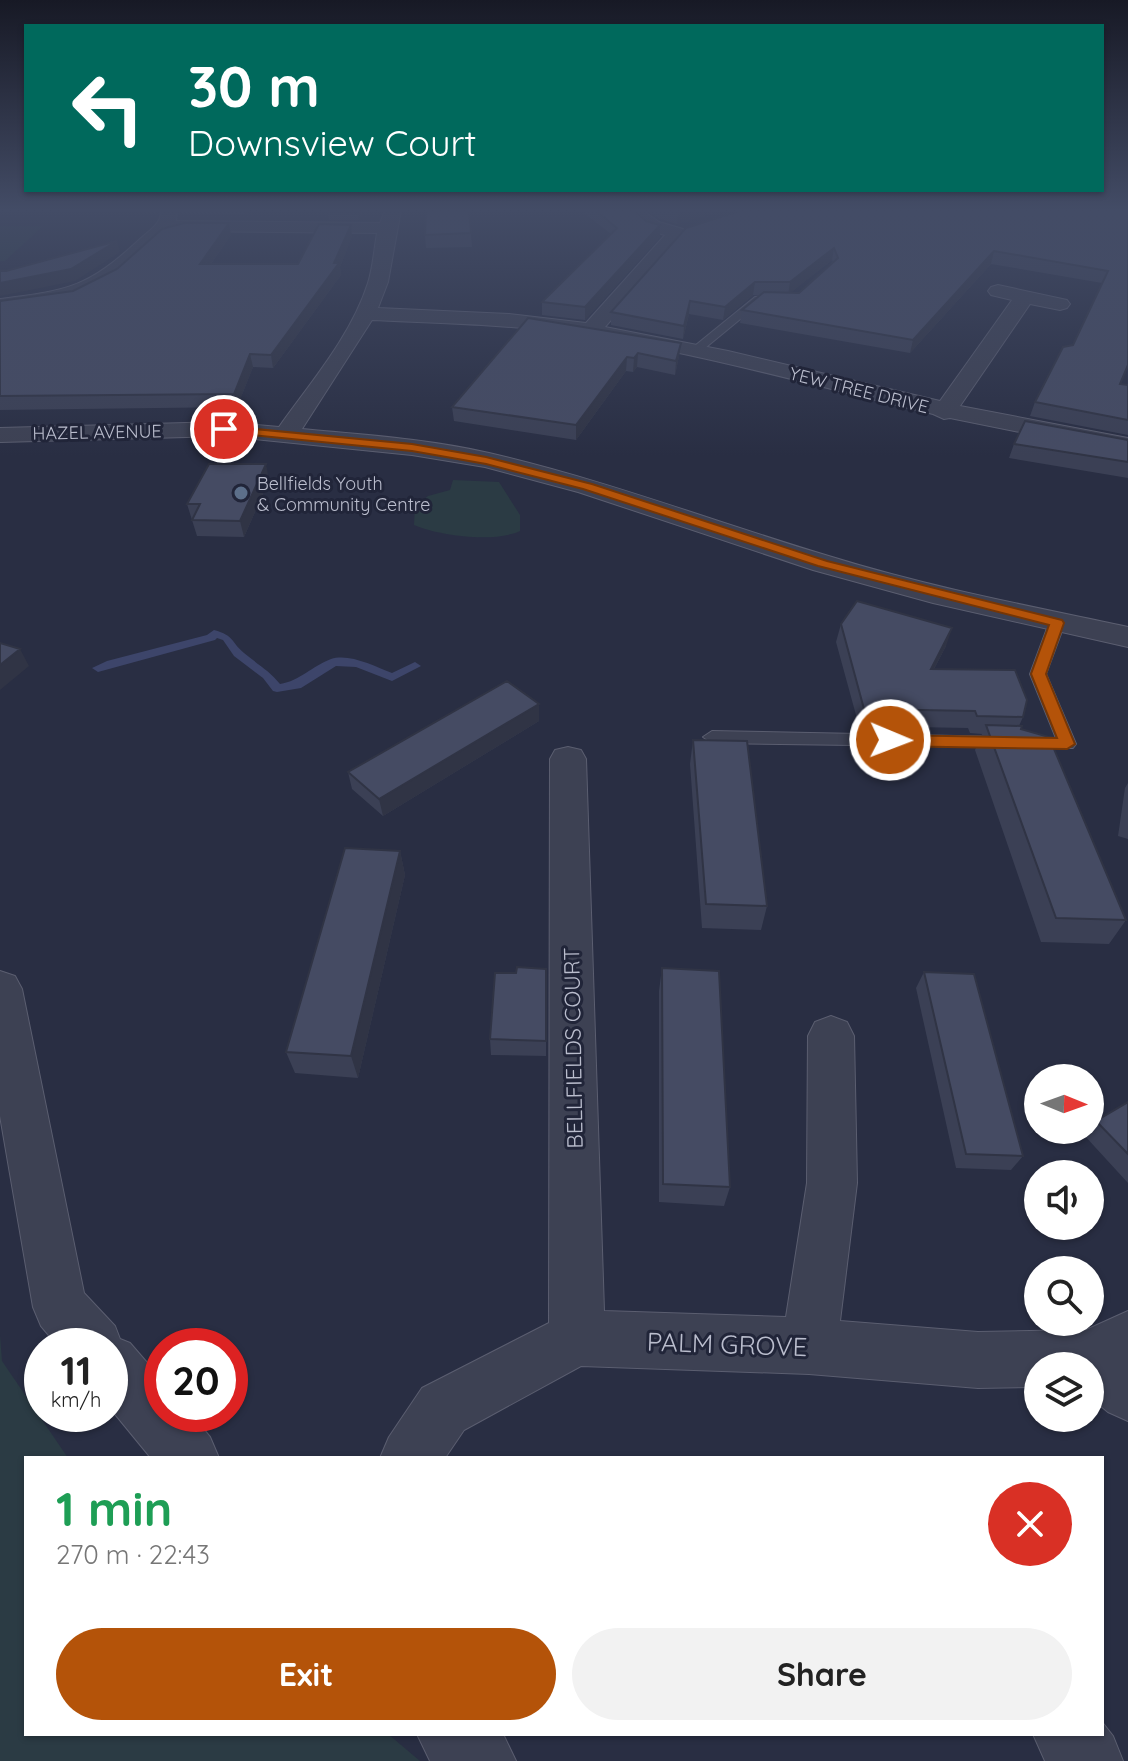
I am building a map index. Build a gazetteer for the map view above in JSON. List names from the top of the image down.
{
  "streets": {
    "street": [
      "YEW TREE DRIVE",
      "HAZEL AVENUE",
      "BELLFIELDS COURT",
      "PALM GROVE"
    ]
  },
  "crossings": [
    ["BELLFIELDS COURT", "PALM GROVE"]
  ],
  "places": ["Bellfields Youth & Community Centre"],
  "north": "right",
  "page": {
    "turn": ["30 m", "Downsview Court"],
    "speed": "11 km/h",
    "limit": "20",
    "heading": ["1 min", "270 m · 22:43"],
    "buttons": ["Exit", "Share"]
  }
}
